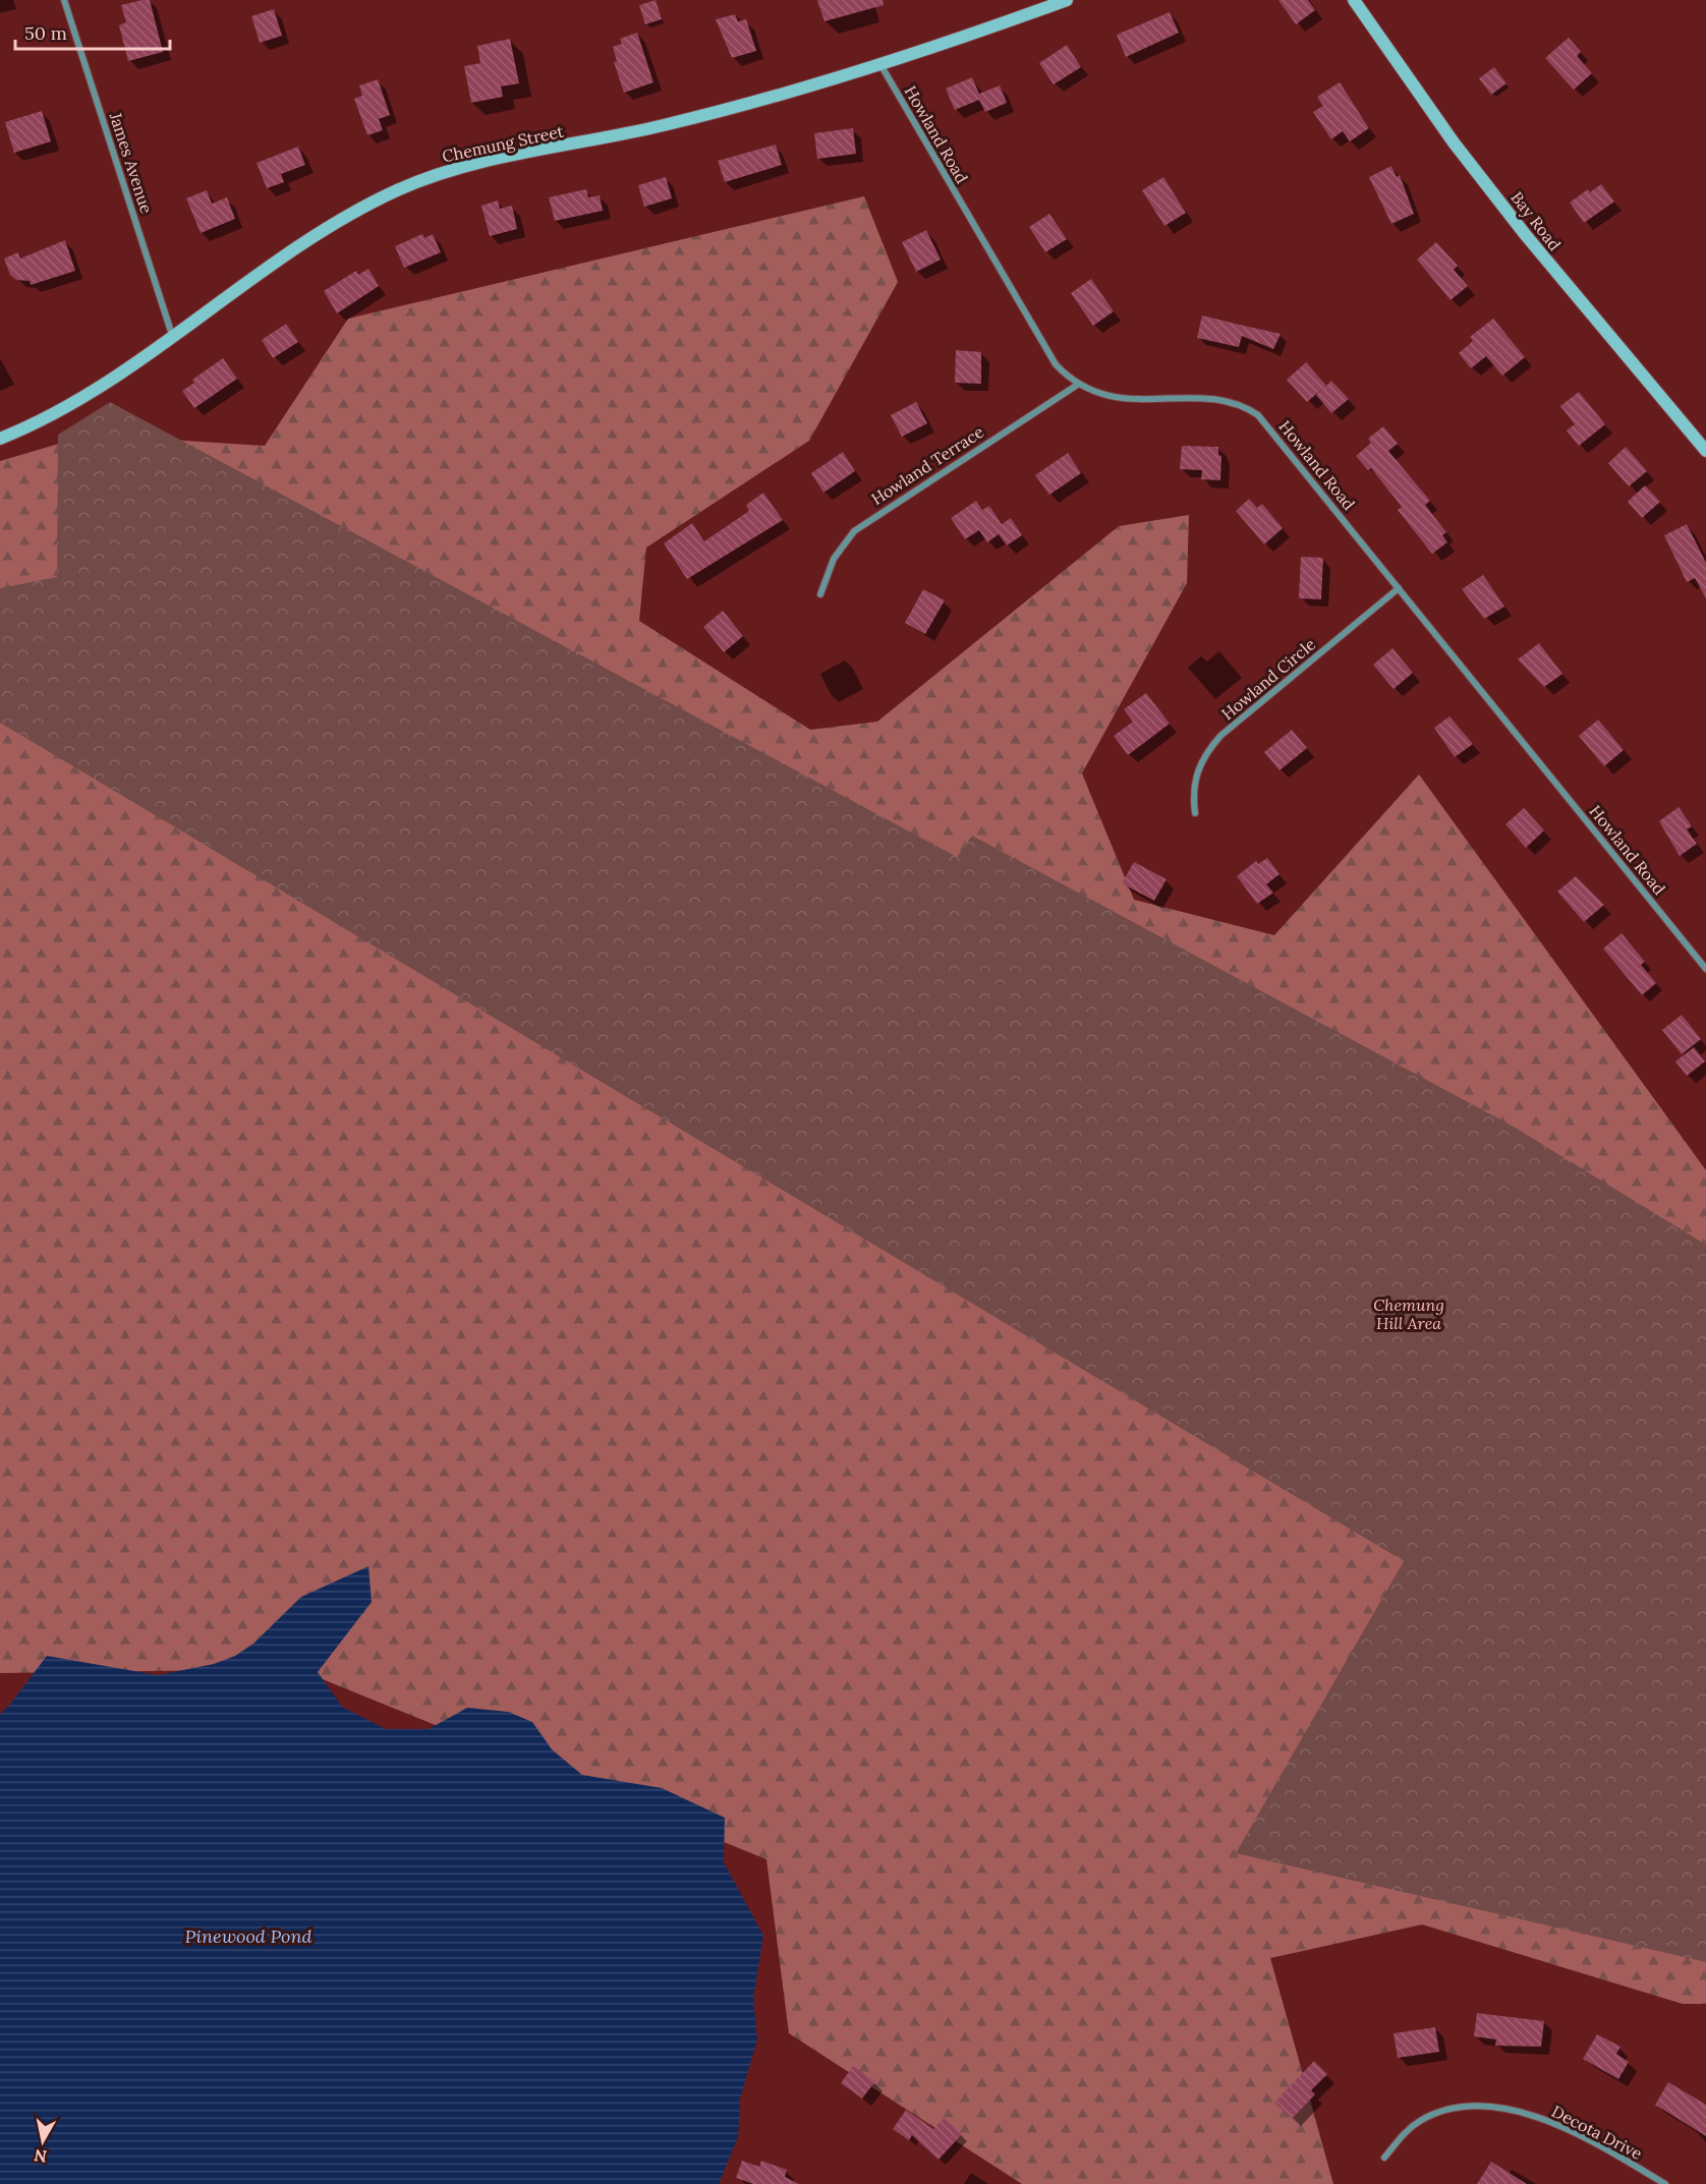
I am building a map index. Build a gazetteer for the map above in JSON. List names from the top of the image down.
{
  "streets": {
    "street": [
      "Howland Road",
      "Chemung Street",
      "James Avenue",
      "Bay Road",
      "Howland Terrace",
      "Howland Circle",
      "Decota Drive"
    ]
  },
  "crossings": [
    ["Howland Road", "Chemung Street"],
    ["Howland Road", "Howland Terrace"],
    ["Howland Road", "Howland Circle"],
    ["Chemung Street", "James Avenue"]
  ],
  "water": ["Pinewood Pond"],
  "parks": ["Chemung Hill Area"],
  "scale_bar": "50 m",
  "north": "bottom"
}
